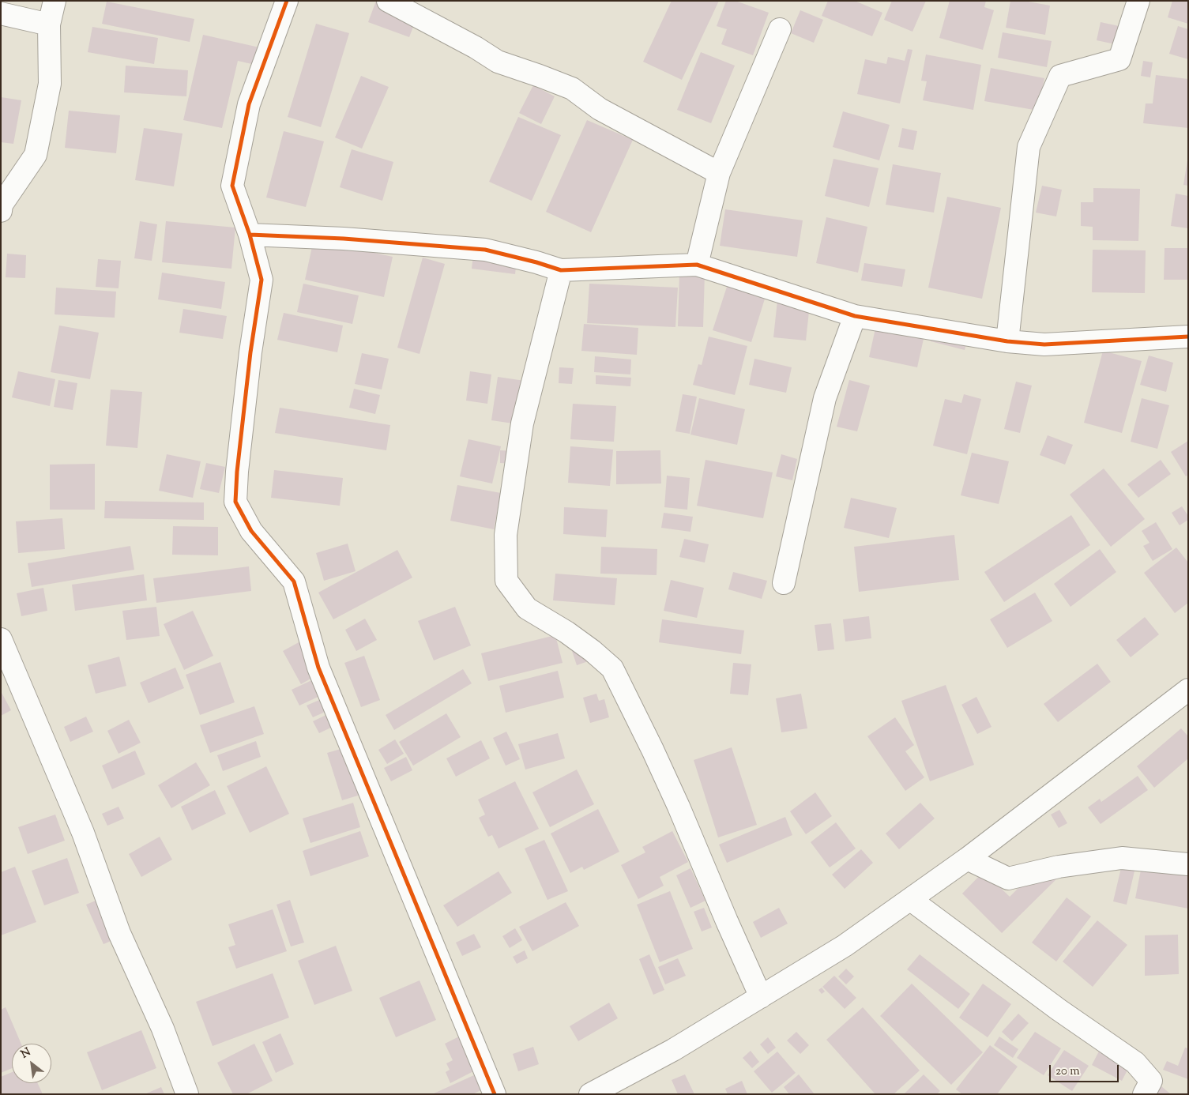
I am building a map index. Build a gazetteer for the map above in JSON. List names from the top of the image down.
{
  "scale_bar": "20 m",
  "north": "top left"
}
